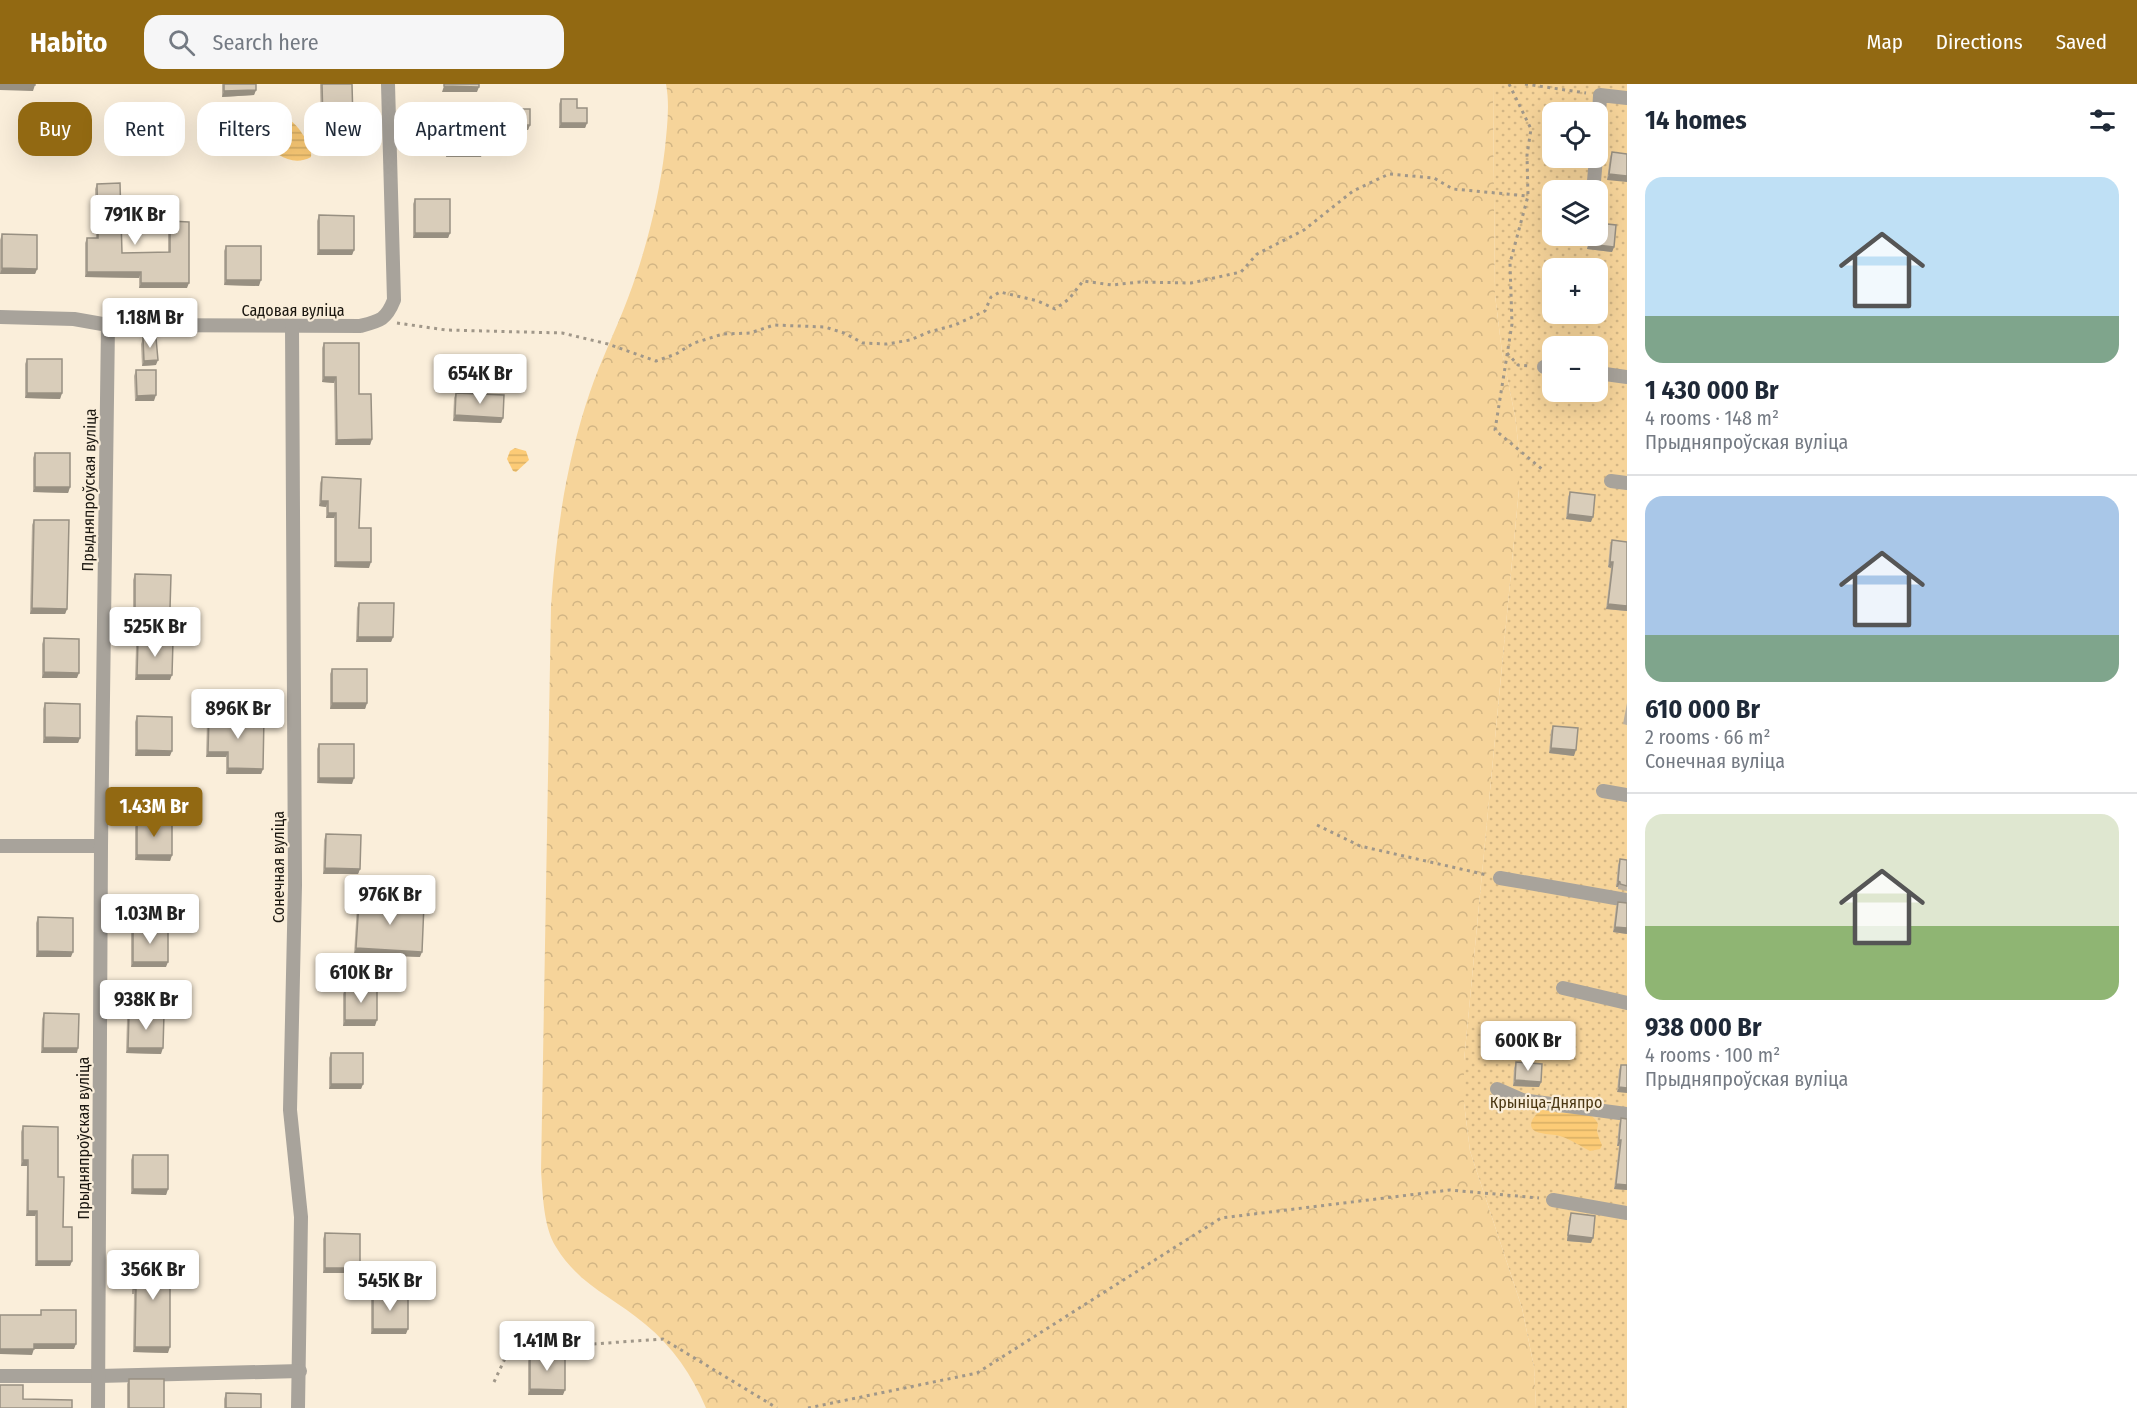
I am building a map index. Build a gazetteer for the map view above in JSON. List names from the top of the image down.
{
  "streets": {
    "street": ["Садовая вуліца", "Прыдняпроўская вуліца", "Сонечная вуліца"]
  },
  "crossings": [
    ["Садовая вуліца", "Прыдняпроўская вуліца"],
    ["Садовая вуліца", "Сонечная вуліца"]
  ],
  "parks": ["Крыніца-Дняпро"],
  "page": {
    "header": "Habito",
    "search": "Search here",
    "nav": ["Map", "Directions", "Saved"],
    "heading": "14 homes",
    "map_buttons": ["+", "−"],
    "chip": [
      "Buy",
      "Rent",
      "Filters",
      "New",
      "Apartment"
    ],
    "list": [
      {
        "name": "1 430 000 Br",
        "note": "4 rooms · 148 m² · Прыдняпроўская вуліца"
      },
      {
        "name": "610 000 Br",
        "note": "2 rooms · 66 m² · Сонечная вуліца"
      },
      {
        "name": "938 000 Br",
        "note": "4 rooms · 100 m² · Прыдняпроўская вуліца"
      }
    ],
    "price": [
      "791K Br",
      "1.18M Br",
      "654K Br",
      "525K Br",
      "896K Br",
      "1.43M Br",
      "976K Br",
      "1.03M Br",
      "610K Br",
      "938K Br",
      "600K Br",
      "356K Br",
      "545K Br",
      "1.41M Br"
    ]
  }
}
